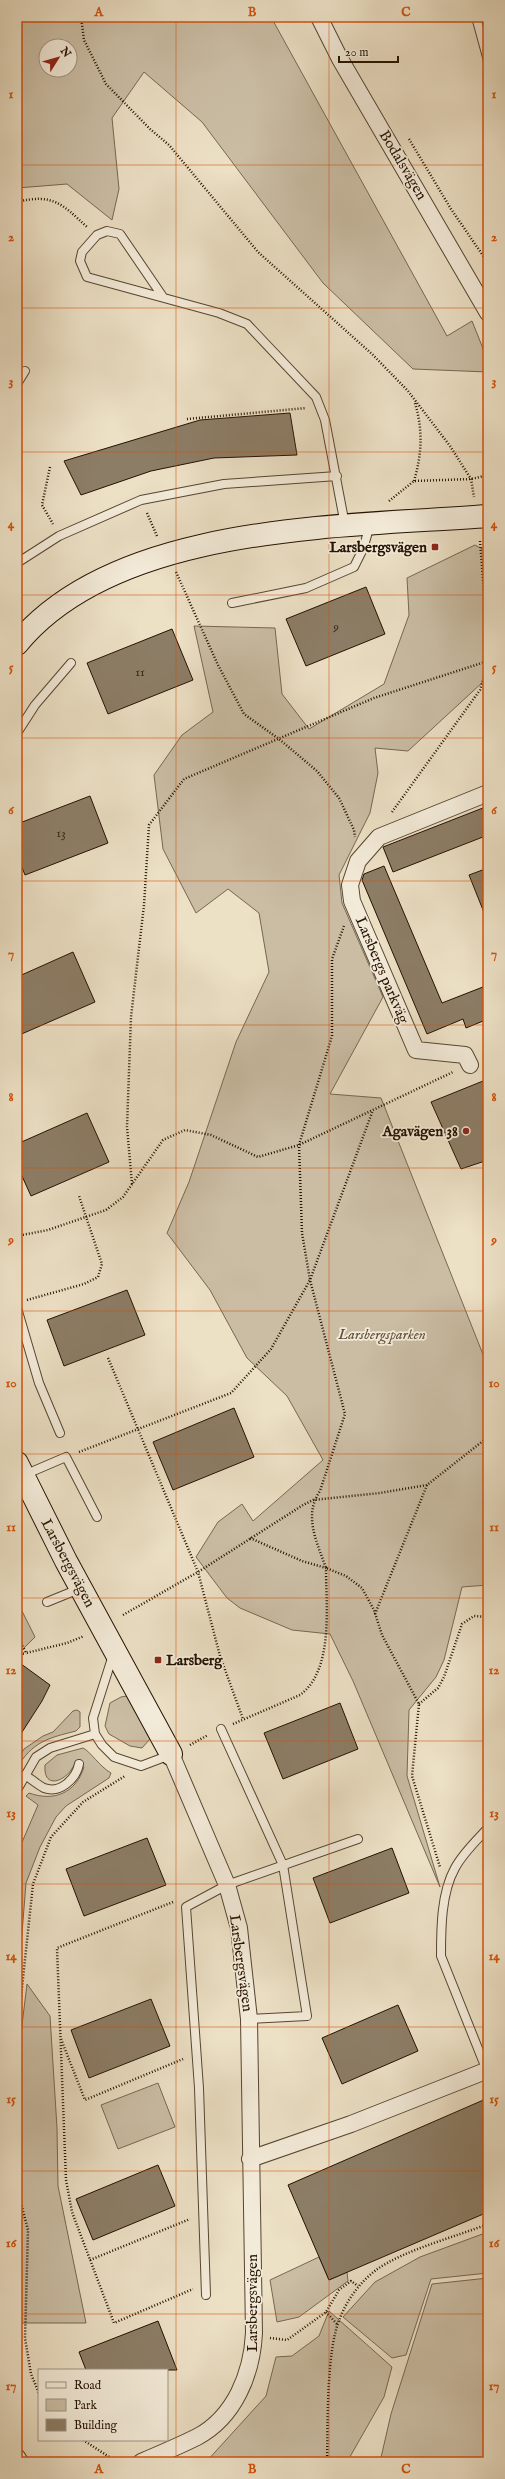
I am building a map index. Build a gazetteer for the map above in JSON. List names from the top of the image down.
{
  "streets": {
    "street": ["Bodalsvägen", "Larsbergs parkväg", "Larsbergsvägen"]
  },
  "parks": ["Larsbergsparken"],
  "places": {
    "transit": ["Larsbergsvägen", "Larsberg"],
    "other": ["Agavägen 38"]
  },
  "house_numbers": ["9", "11", "13"],
  "legend": ["Road", "Park", "Building"],
  "scale_bar": "20 m",
  "north": "top right",
  "grid": {
    "columns": ["A", "B", "C"],
    "rows": [
      "1",
      "2",
      "3",
      "4",
      "5",
      "6",
      "7",
      "8",
      "9",
      "10",
      "11",
      "12",
      "13",
      "14",
      "15",
      "16",
      "17"
    ]
  }
}
